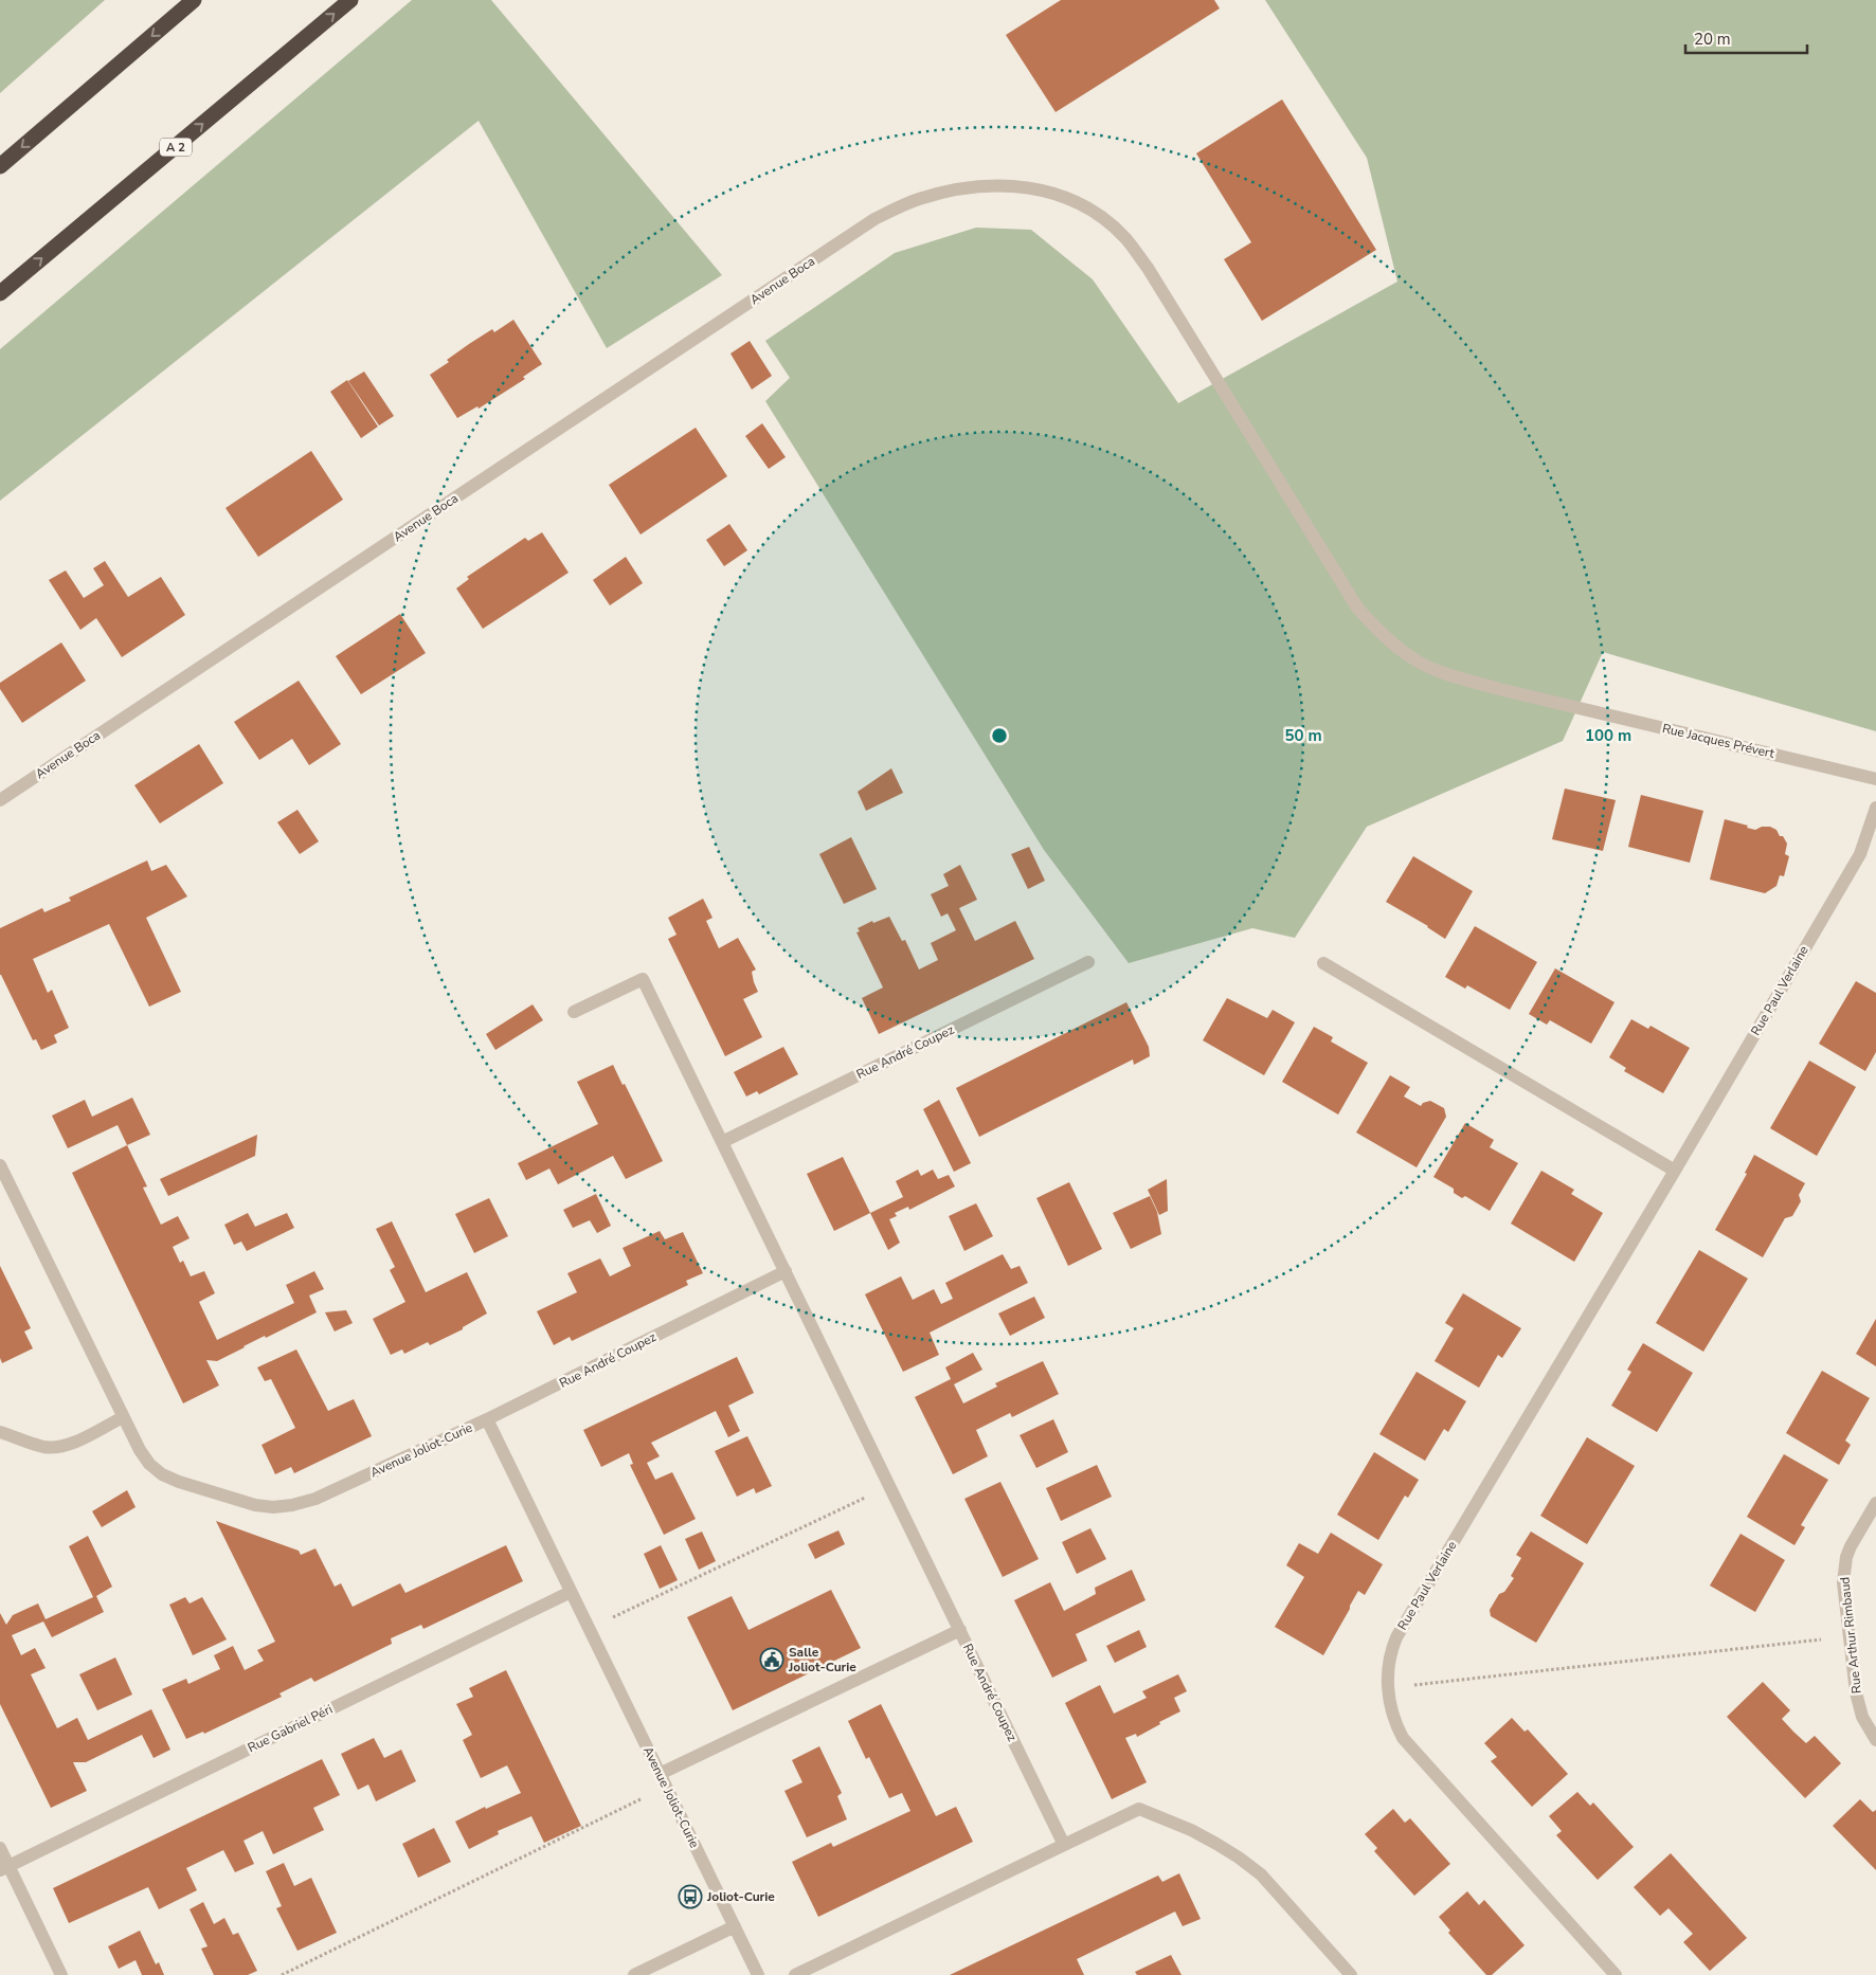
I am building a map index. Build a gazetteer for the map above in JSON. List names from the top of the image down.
{
  "streets": {
    "highway": ["A 2"],
    "street": [
      "Avenue Boca",
      "Rue Jacques Prévert",
      "Rue Paul Verlaine",
      "Rue André Coupez",
      "Avenue Joliot-Curie",
      "Rue Arthur Rimbaud",
      "Rue Gabriel Péri"
    ]
  },
  "crossings": [
    ["Avenue Boca", "Rue Jacques Prévert"],
    ["Rue André Coupez", "Avenue Joliot-Curie"],
    ["Avenue Joliot-Curie", "Rue Gabriel Péri"]
  ],
  "places": {
    "public building": ["Salle Joliot-Curie"],
    "bus stop": ["Joliot-Curie"]
  },
  "scale_bar": "20 m",
  "rings": ["50 m", "100 m"]
}
